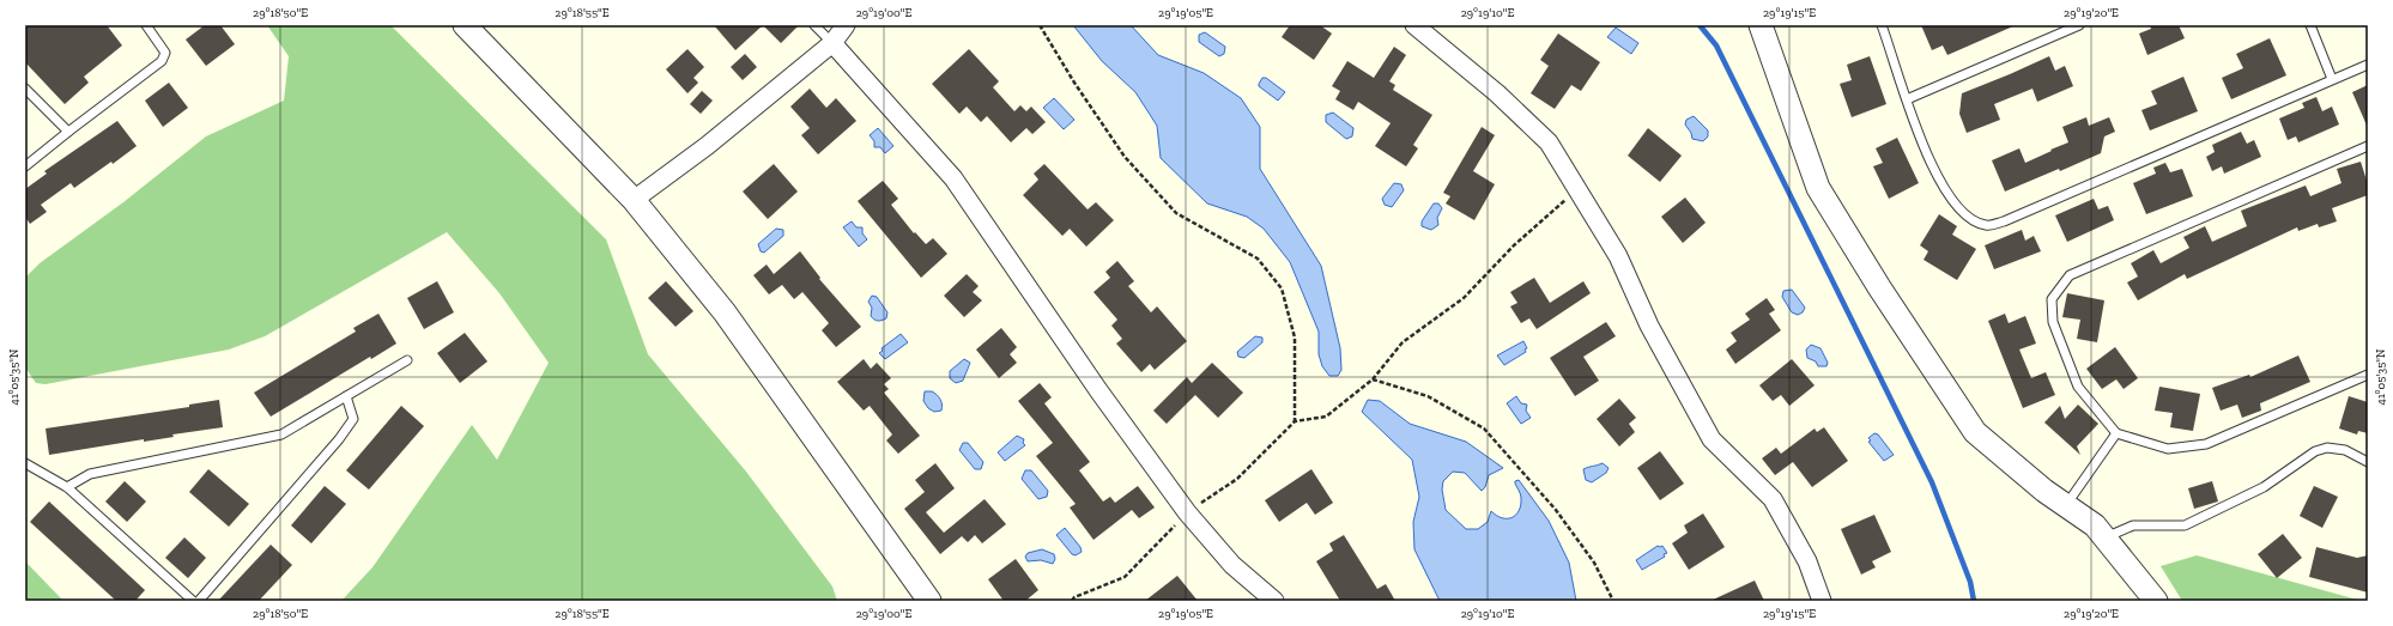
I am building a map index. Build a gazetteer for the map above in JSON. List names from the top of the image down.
{
  "coordinates": [
    "29°18'50\"E",
    "29°18'55\"E",
    "29°19'00\"E",
    "29°19'05\"E",
    "29°19'10\"E",
    "29°19'15\"E",
    "29°19'20\"E",
    "41°05'35\"N"
  ]
}
